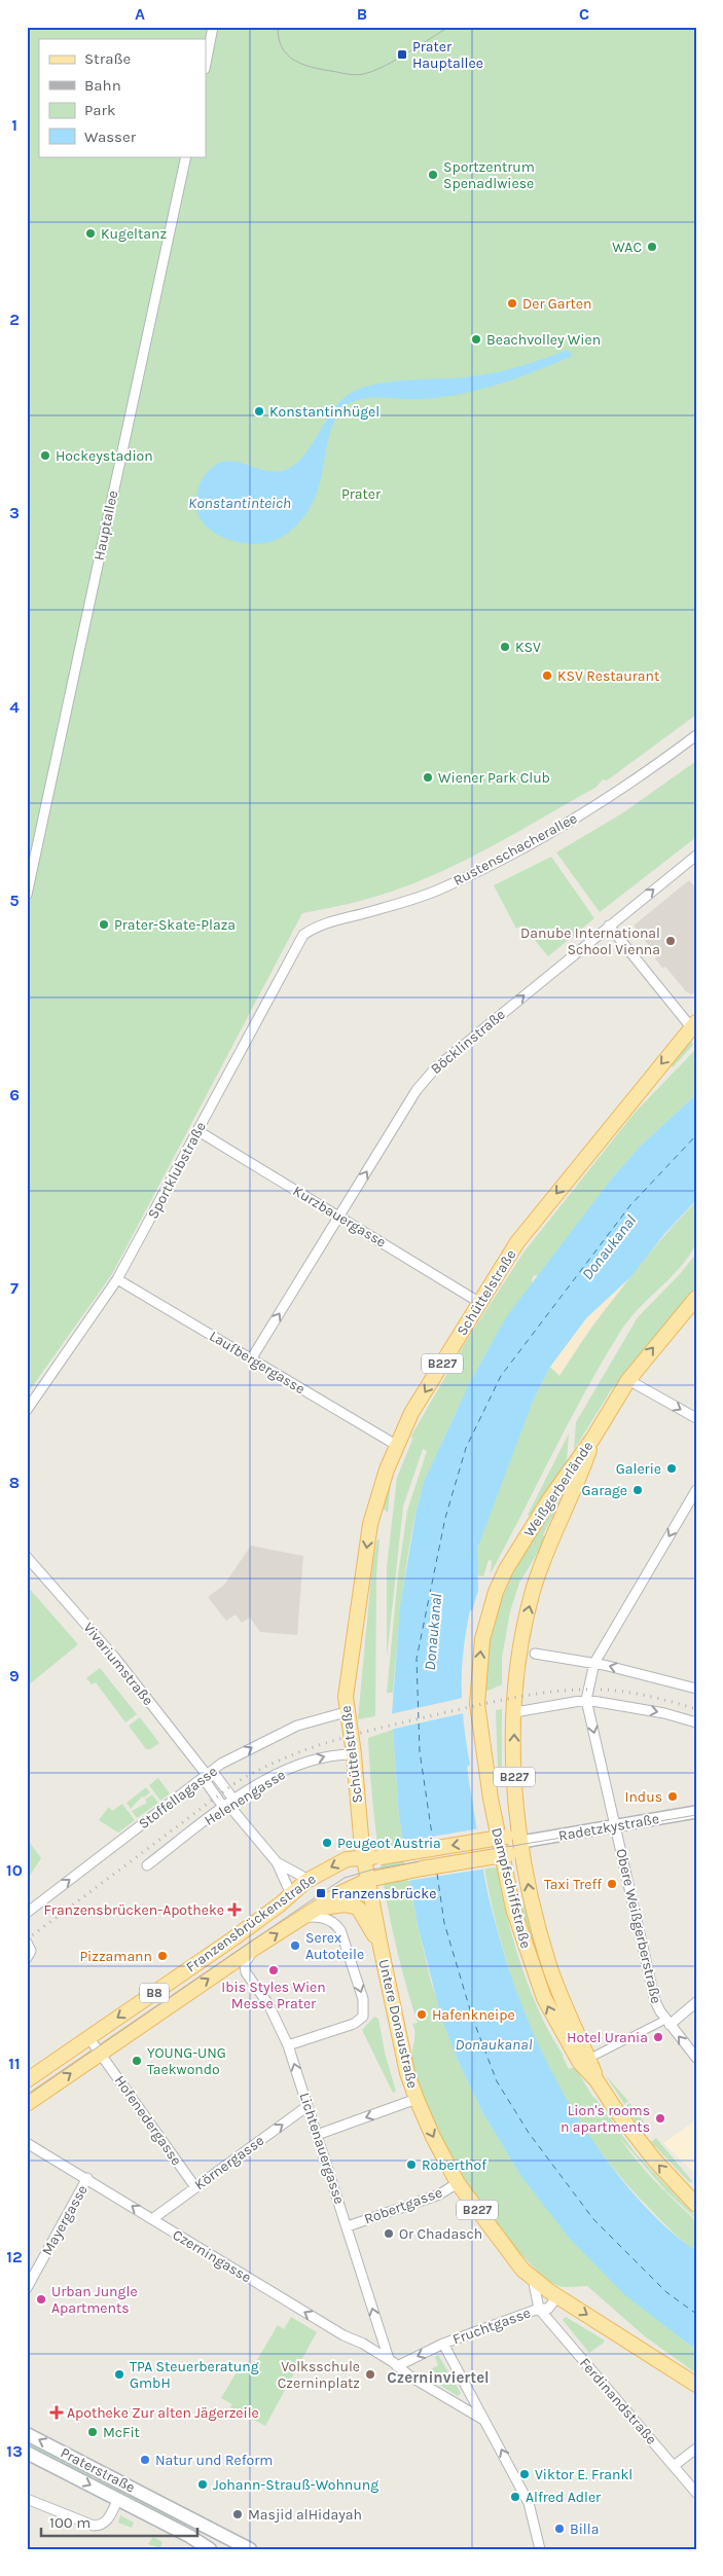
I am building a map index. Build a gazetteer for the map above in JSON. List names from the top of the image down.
{
  "streets": {
    "main road": [
      "Schüttelstraße",
      "B227",
      "Weißgerberlände",
      "Dampfschiffstraße",
      "Franzensbrückenstraße",
      "B8",
      "Untere Donaustraße",
      "Praterstraße"
    ],
    "street": [
      "Hauptallee",
      "Rustenschacherallee",
      "Böcklinstraße",
      "Sportklubstraße",
      "Kurzbauergasse",
      "Laufbergergasse",
      "Vivariumstraße",
      "Stoffellagasse",
      "Helenengasse",
      "Radetzkystraße",
      "Obere Weißgerberstraße",
      "Hofenedergasse",
      "Lichtenauergasse",
      "Körnergasse",
      "Robertgasse",
      "Mayergasse",
      "Czerningasse",
      "Fruchtgasse",
      "Ferdinandstraße"
    ]
  },
  "crossings": [
    ["Rustenschacherallee", "Sportklubstraße"],
    ["Böcklinstraße", "Kurzbauergasse"],
    ["Böcklinstraße", "Laufbergergasse"],
    ["Sportklubstraße", "Kurzbauergasse"],
    ["Sportklubstraße", "Laufbergergasse"],
    ["Kurzbauergasse", "Schüttelstraße"],
    ["Schüttelstraße", "Laufbergergasse"],
    ["Schüttelstraße", "Stoffellagasse"],
    ["Schüttelstraße", "Helenengasse"],
    ["Schüttelstraße", "Franzensbrückenstraße"],
    ["Schüttelstraße", "B8"],
    ["Schüttelstraße", "Untere Donaustraße"],
    ["B227", "Weißgerberlände"],
    ["B227", "Radetzkystraße"],
    ["B227", "Dampfschiffstraße"],
    ["B227", "Franzensbrückenstraße"],
    ["B227", "B8"],
    ["Weißgerberlände", "Dampfschiffstraße"],
    ["Vivariumstraße", "Stoffellagasse"],
    ["Vivariumstraße", "Helenengasse"],
    ["Vivariumstraße", "Franzensbrückenstraße"],
    ["Radetzkystraße", "Franzensbrückenstraße"],
    ["Radetzkystraße", "Obere Weißgerberstraße"],
    ["Radetzkystraße", "B8"],
    ["Franzensbrückenstraße", "B8"],
    ["Franzensbrückenstraße", "Untere Donaustraße"],
    ["Franzensbrückenstraße", "Hofenedergasse"],
    ["Franzensbrückenstraße", "Lichtenauergasse"],
    ["B8", "Untere Donaustraße"],
    ["Untere Donaustraße", "Robertgasse"],
    ["Untere Donaustraße", "Fruchtgasse"],
    ["Hofenedergasse", "Körnergasse"],
    ["Lichtenauergasse", "Körnergasse"],
    ["Lichtenauergasse", "Robertgasse"],
    ["Lichtenauergasse", "Czerningasse"],
    ["Körnergasse", "Czerningasse"],
    ["Mayergasse", "Czerningasse"],
    ["Czerningasse", "Fruchtgasse"],
    ["Fruchtgasse", "Ferdinandstraße"]
  ],
  "one_way": [
    "Böcklinstraße",
    "Schüttelstraße",
    "Stoffellagasse",
    "Helenengasse",
    "Untere Donaustraße",
    "Lichtenauergasse",
    "Körnergasse",
    "Czerningasse"
  ],
  "districts": ["Czerninviertel"],
  "water": ["Konstantinteich", "Donaukanal"],
  "parks": ["Prater"],
  "places": {
    "transit": ["Prater Hauptallee", "Franzensbrücke"],
    "other": [
      "Sportzentrum Spenadlwiese",
      "Kugeltanz",
      "WAC",
      "Der Garten",
      "Beachvolley Wien",
      "Konstantinhügel",
      "Hockeystadion",
      "KSV",
      "KSV Restaurant",
      "Wiener Park Club",
      "Prater-Skate-Plaza",
      "Danube International School Vienna",
      "Galerie",
      "Garage",
      "Indus",
      "Peugeot Austria",
      "Taxi Treff",
      "Serex Autoteile",
      "Pizzamann",
      "Ibis Styles Wien Messe Prater",
      "Hafenkneipe",
      "Hotel Urania",
      "YOUNG-UNG Taekwondo",
      "Lion's rooms n apartments",
      "Roberthof",
      "Or Chadasch",
      "Urban Jungle Apartments",
      "TPA Steuerberatung GmbH",
      "Volksschule Czerninplatz",
      "McFit",
      "Natur und Reform",
      "Viktor E. Frankl",
      "Johann-Strauß-Wohnung",
      "Alfred Adler",
      "Masjid alHidayah",
      "Billa"
    ],
    "health": ["Franzensbrücken-Apotheke", "Apotheke Zur alten Jägerzeile"]
  },
  "legend": [
    "Straße",
    "Bahn",
    "Park",
    "Wasser"
  ],
  "scale_bar": "100 m",
  "grid": {
    "columns": ["A", "B", "C"],
    "rows": [
      "1",
      "2",
      "3",
      "4",
      "5",
      "6",
      "7",
      "8",
      "9",
      "10",
      "11",
      "12",
      "13"
    ]
  }
}
